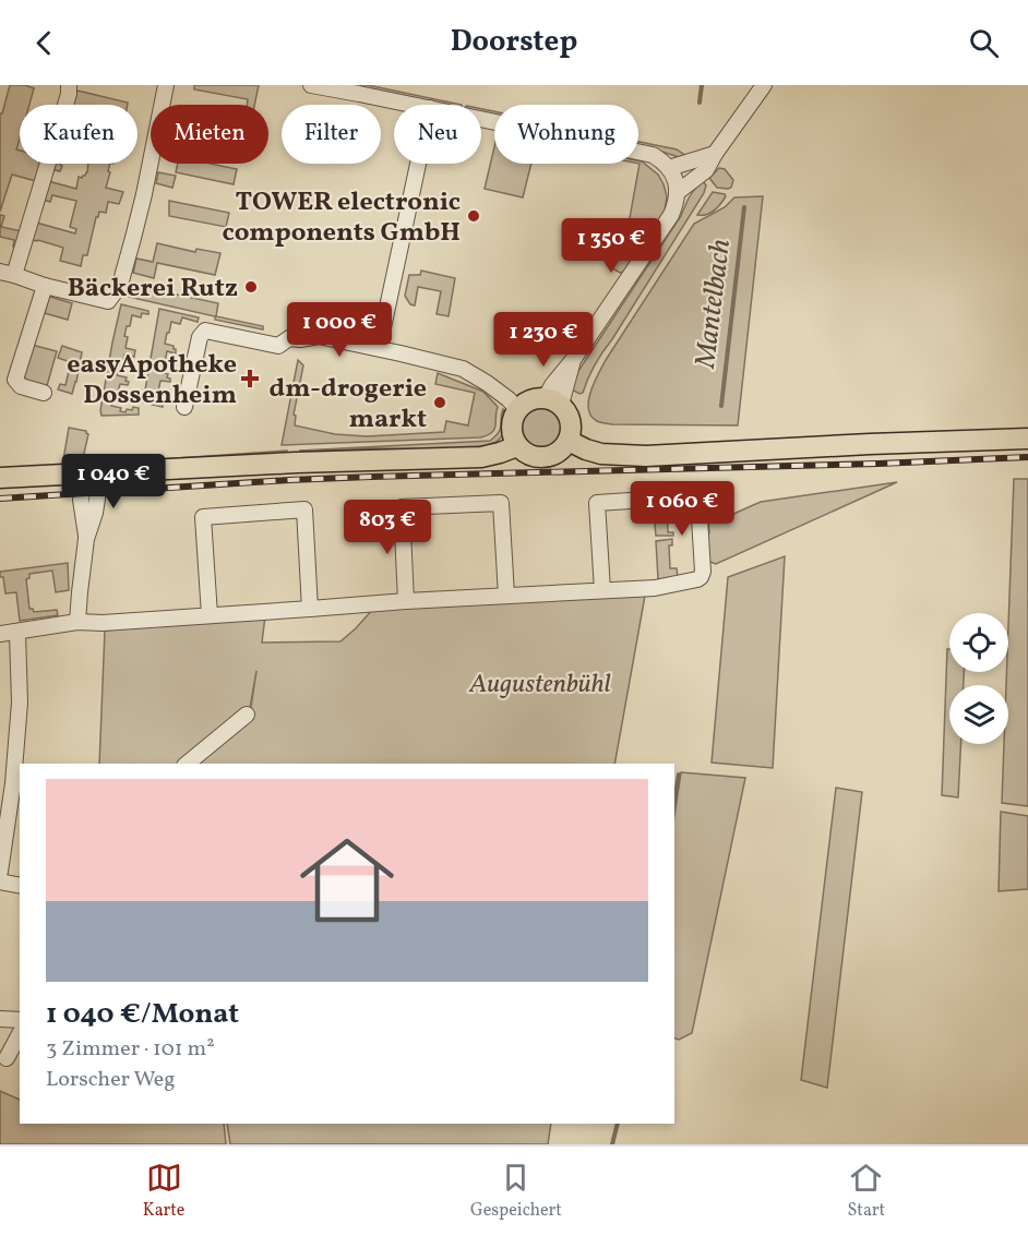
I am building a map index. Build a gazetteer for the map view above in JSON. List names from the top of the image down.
{
  "water": ["Mantelbach"],
  "parks": ["Augustenbühl"],
  "places": {
    "other": ["TOWER electronic components GmbH", "Bäckerei Rutz", "dm-drogerie markt"],
    "health": ["easyApotheke Dossenheim"]
  },
  "page": {
    "header": "Doorstep",
    "chip": [
      "Kaufen",
      "Mieten",
      "Filter",
      "Neu",
      "Wohnung"
    ],
    "price": [
      "1 350 €",
      "1 000 €",
      "1 230 €",
      "1 040 €",
      "1 060 €",
      "803 €"
    ],
    "list": [
      {
        "name": "1 040 €/Monat",
        "note": "3 Zimmer · 101 m² · Lorscher Weg"
      }
    ],
    "tabs": ["Karte", "Gespeichert", "Start"]
  }
}
